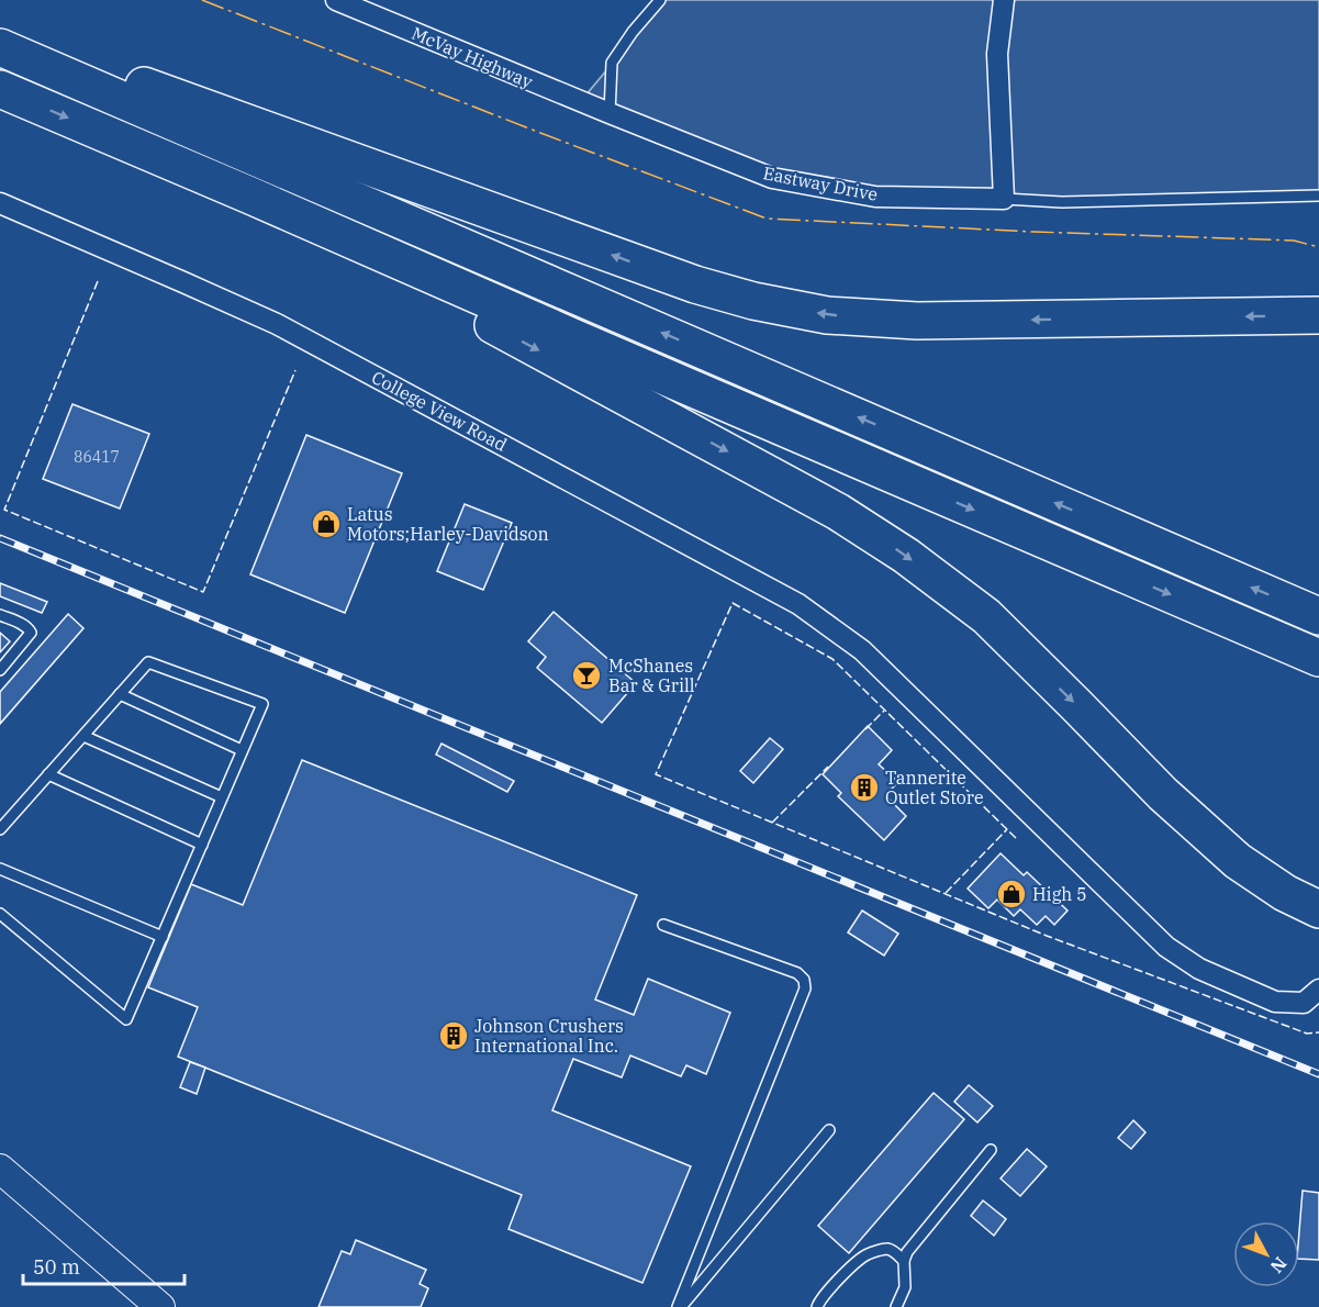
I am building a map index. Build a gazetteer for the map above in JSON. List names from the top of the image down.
{
  "streets": {
    "street": ["McVay Highway", "Eastway Drive", "College View Road"]
  },
  "crossings": [
    ["McVay Highway", "Eastway Drive"]
  ],
  "places": {
    "shop": ["Latus Motors;Harley-Davidson", "High 5"],
    "bar": ["McShanes Bar & Grill"],
    "building": ["Tannerite Outlet Store", "Johnson Crushers International Inc."]
  },
  "house_numbers": ["86417"],
  "scale_bar": "50 m",
  "north": "bottom right"
}
